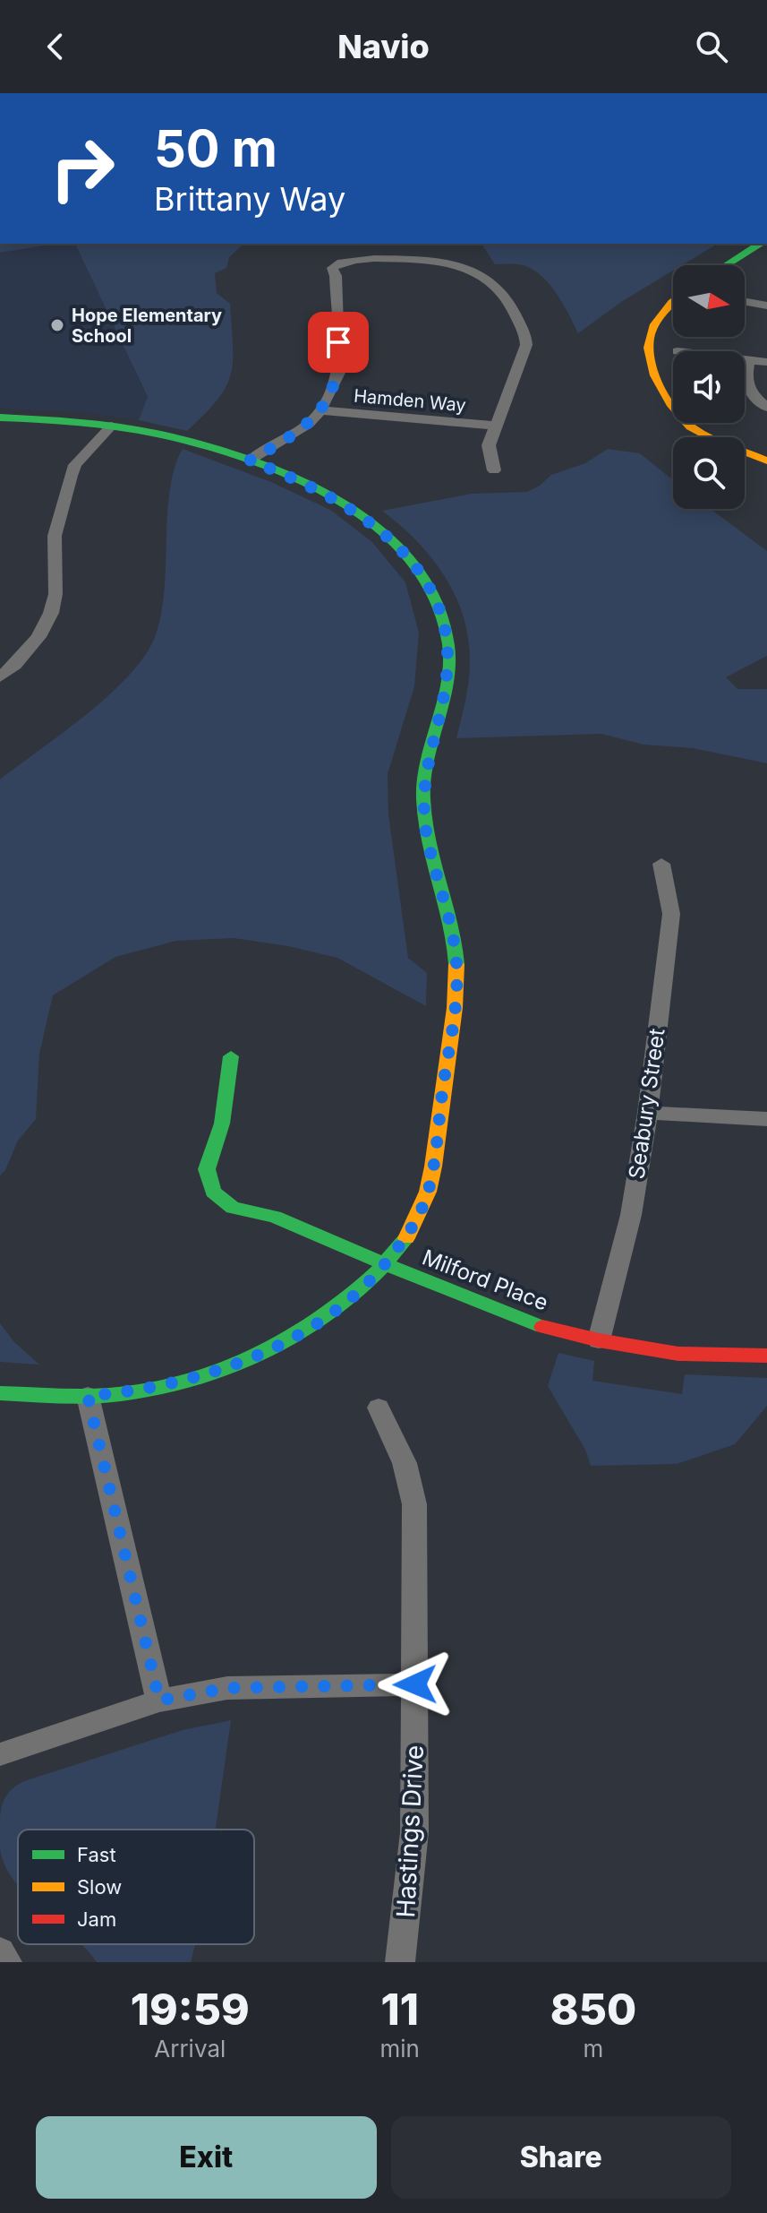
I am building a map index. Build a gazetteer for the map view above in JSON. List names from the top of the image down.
{
  "streets": {
    "main road": ["Milford Place"],
    "street": ["Hamden Way", "Seabury Street", "Hastings Drive"]
  },
  "crossings": [
    ["Seabury Street", "Milford Place"]
  ],
  "places": ["Hope Elementary School"],
  "legend": ["Fast", "Slow", "Jam"],
  "north": "right",
  "page": {
    "header": "Navio",
    "turn": ["50 m", "Brittany Way"],
    "eta": [
      "19:59",
      "Arrival",
      "11",
      "min",
      "850",
      "m"
    ],
    "buttons": ["Exit", "Share"]
  }
}
